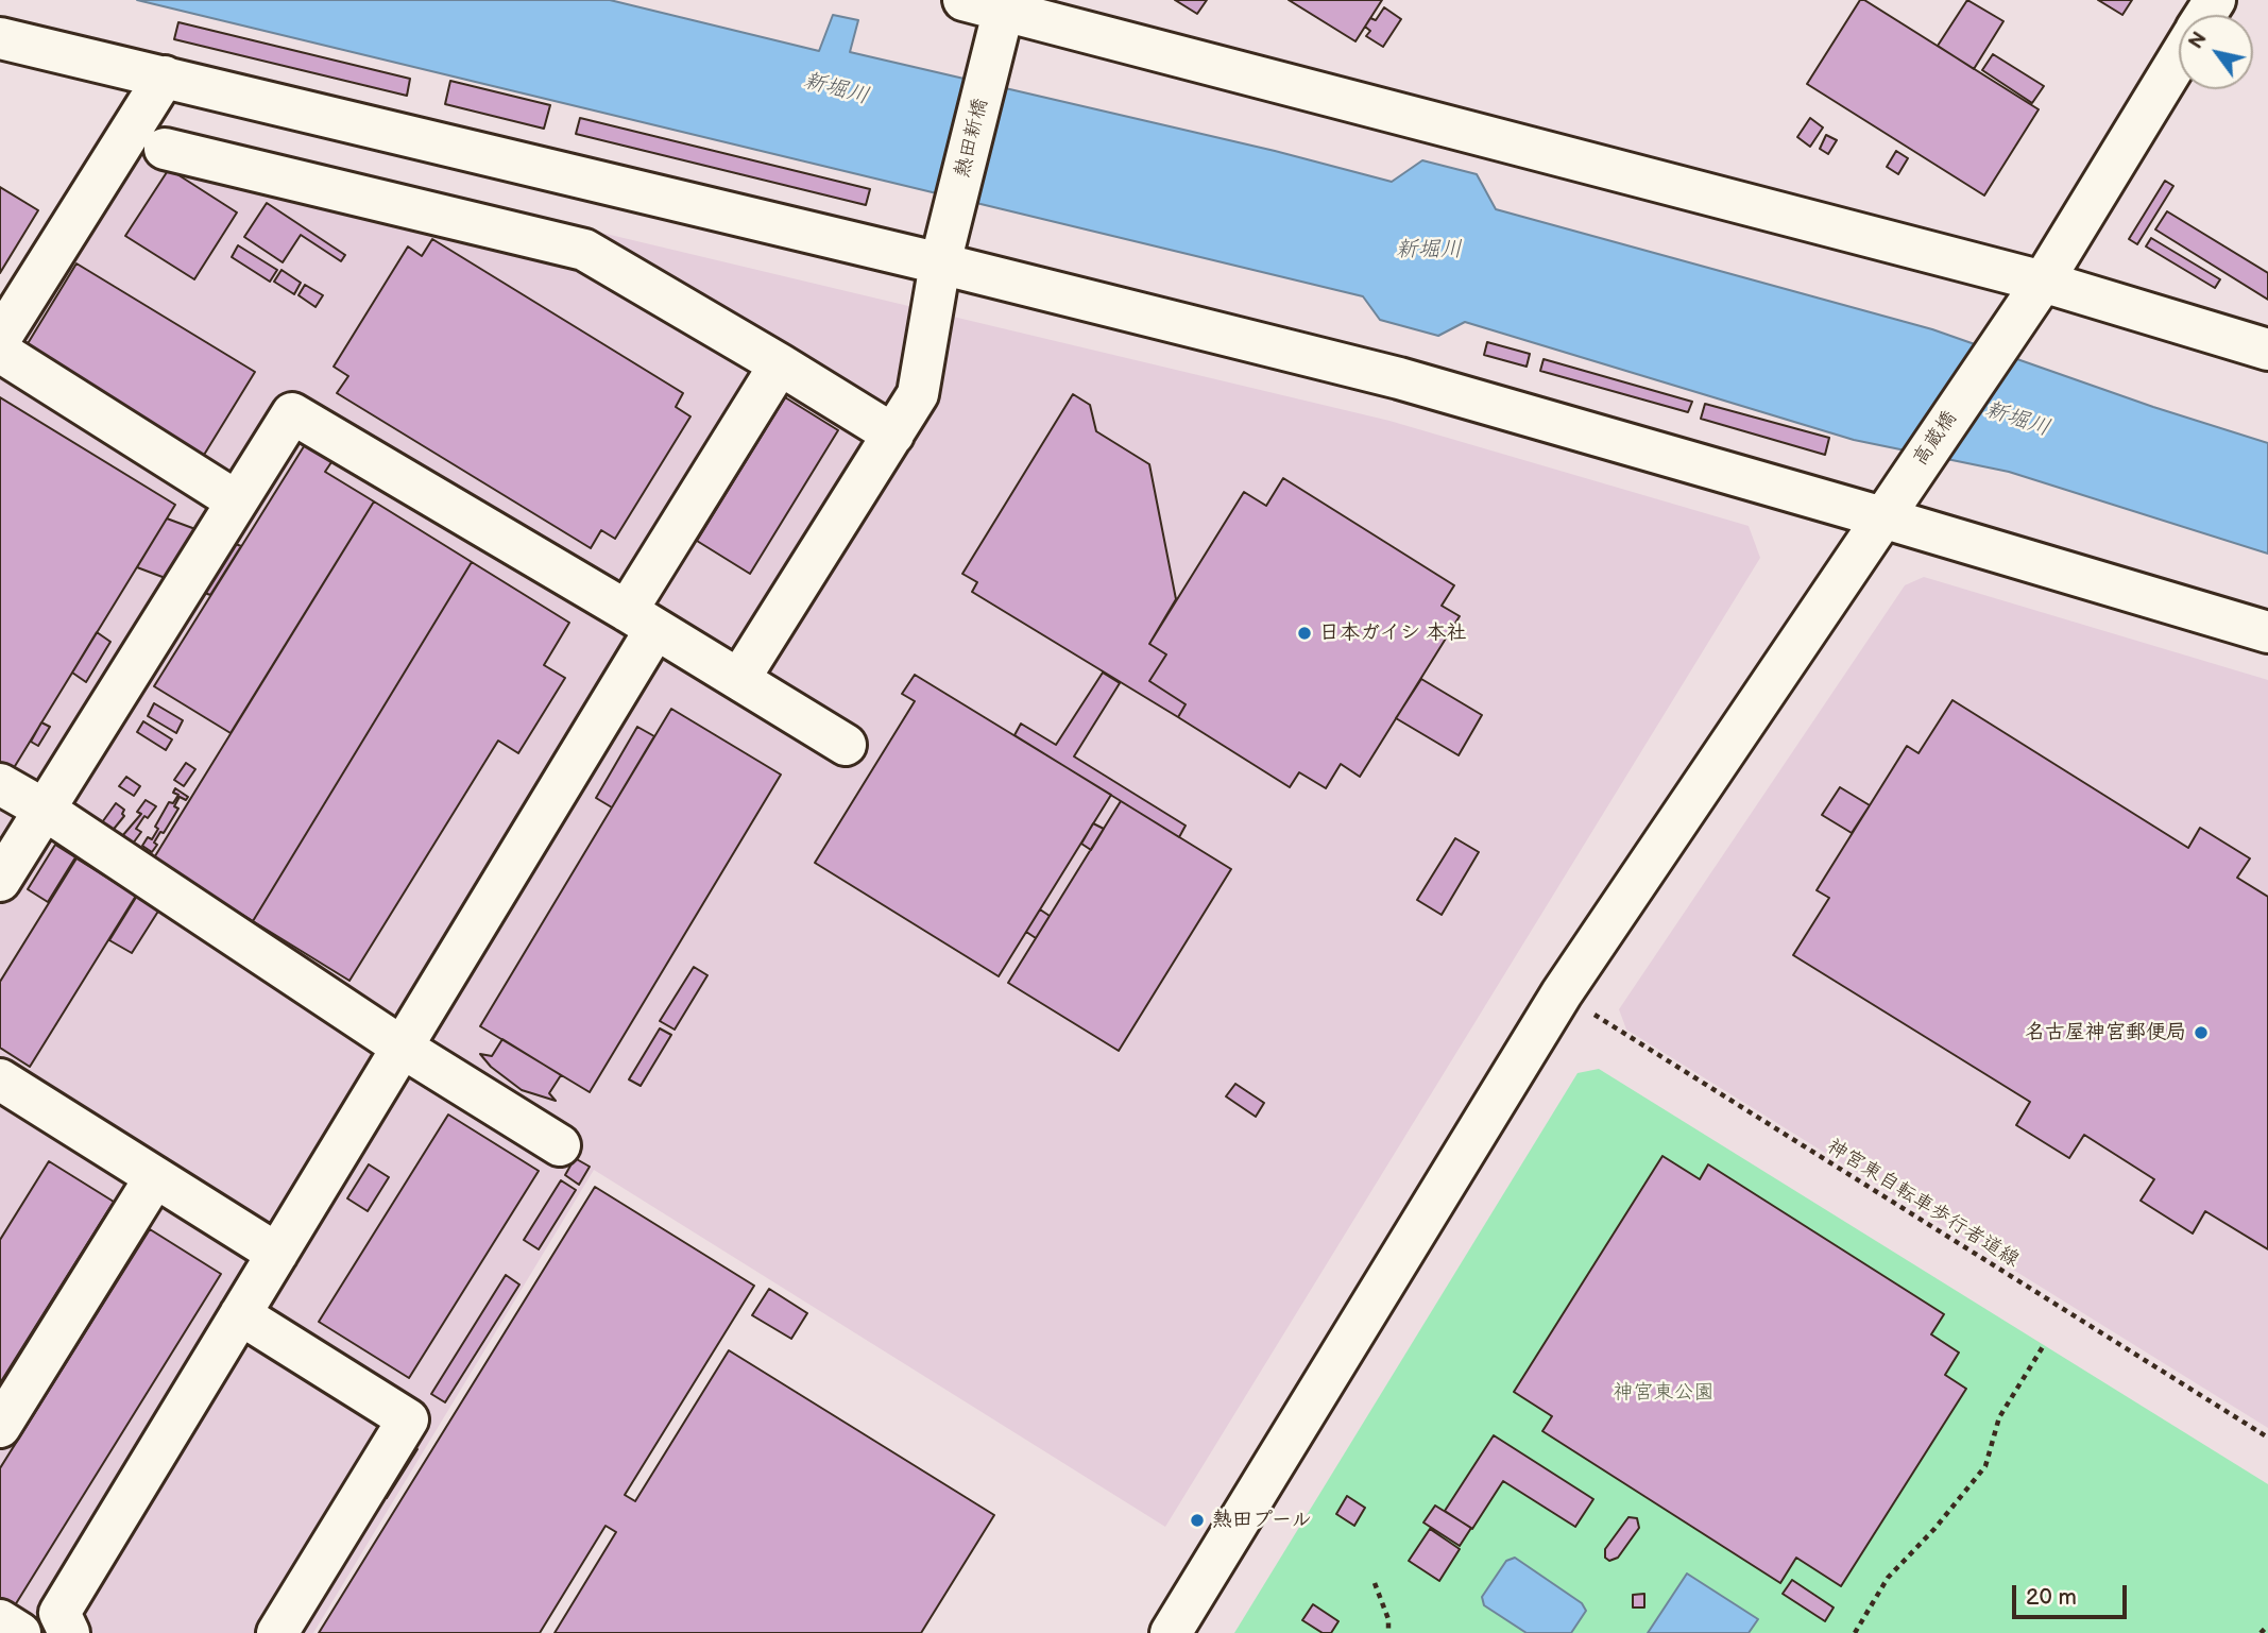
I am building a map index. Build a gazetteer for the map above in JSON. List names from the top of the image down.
{
  "streets": {
    "street": ["熱田新橋", "高蔵橋"],
    "path": ["神宮東自転車歩行者道線"]
  },
  "crossings": [
    ["高蔵橋", "神宮東自転車歩行者道線"]
  ],
  "water": ["新堀川"],
  "parks": ["神宮東公園"],
  "places": ["日本ガイシ 本社", "名古屋神宮郵便局", "熱田プール"],
  "scale_bar": "20 m",
  "north": "top left"
}
